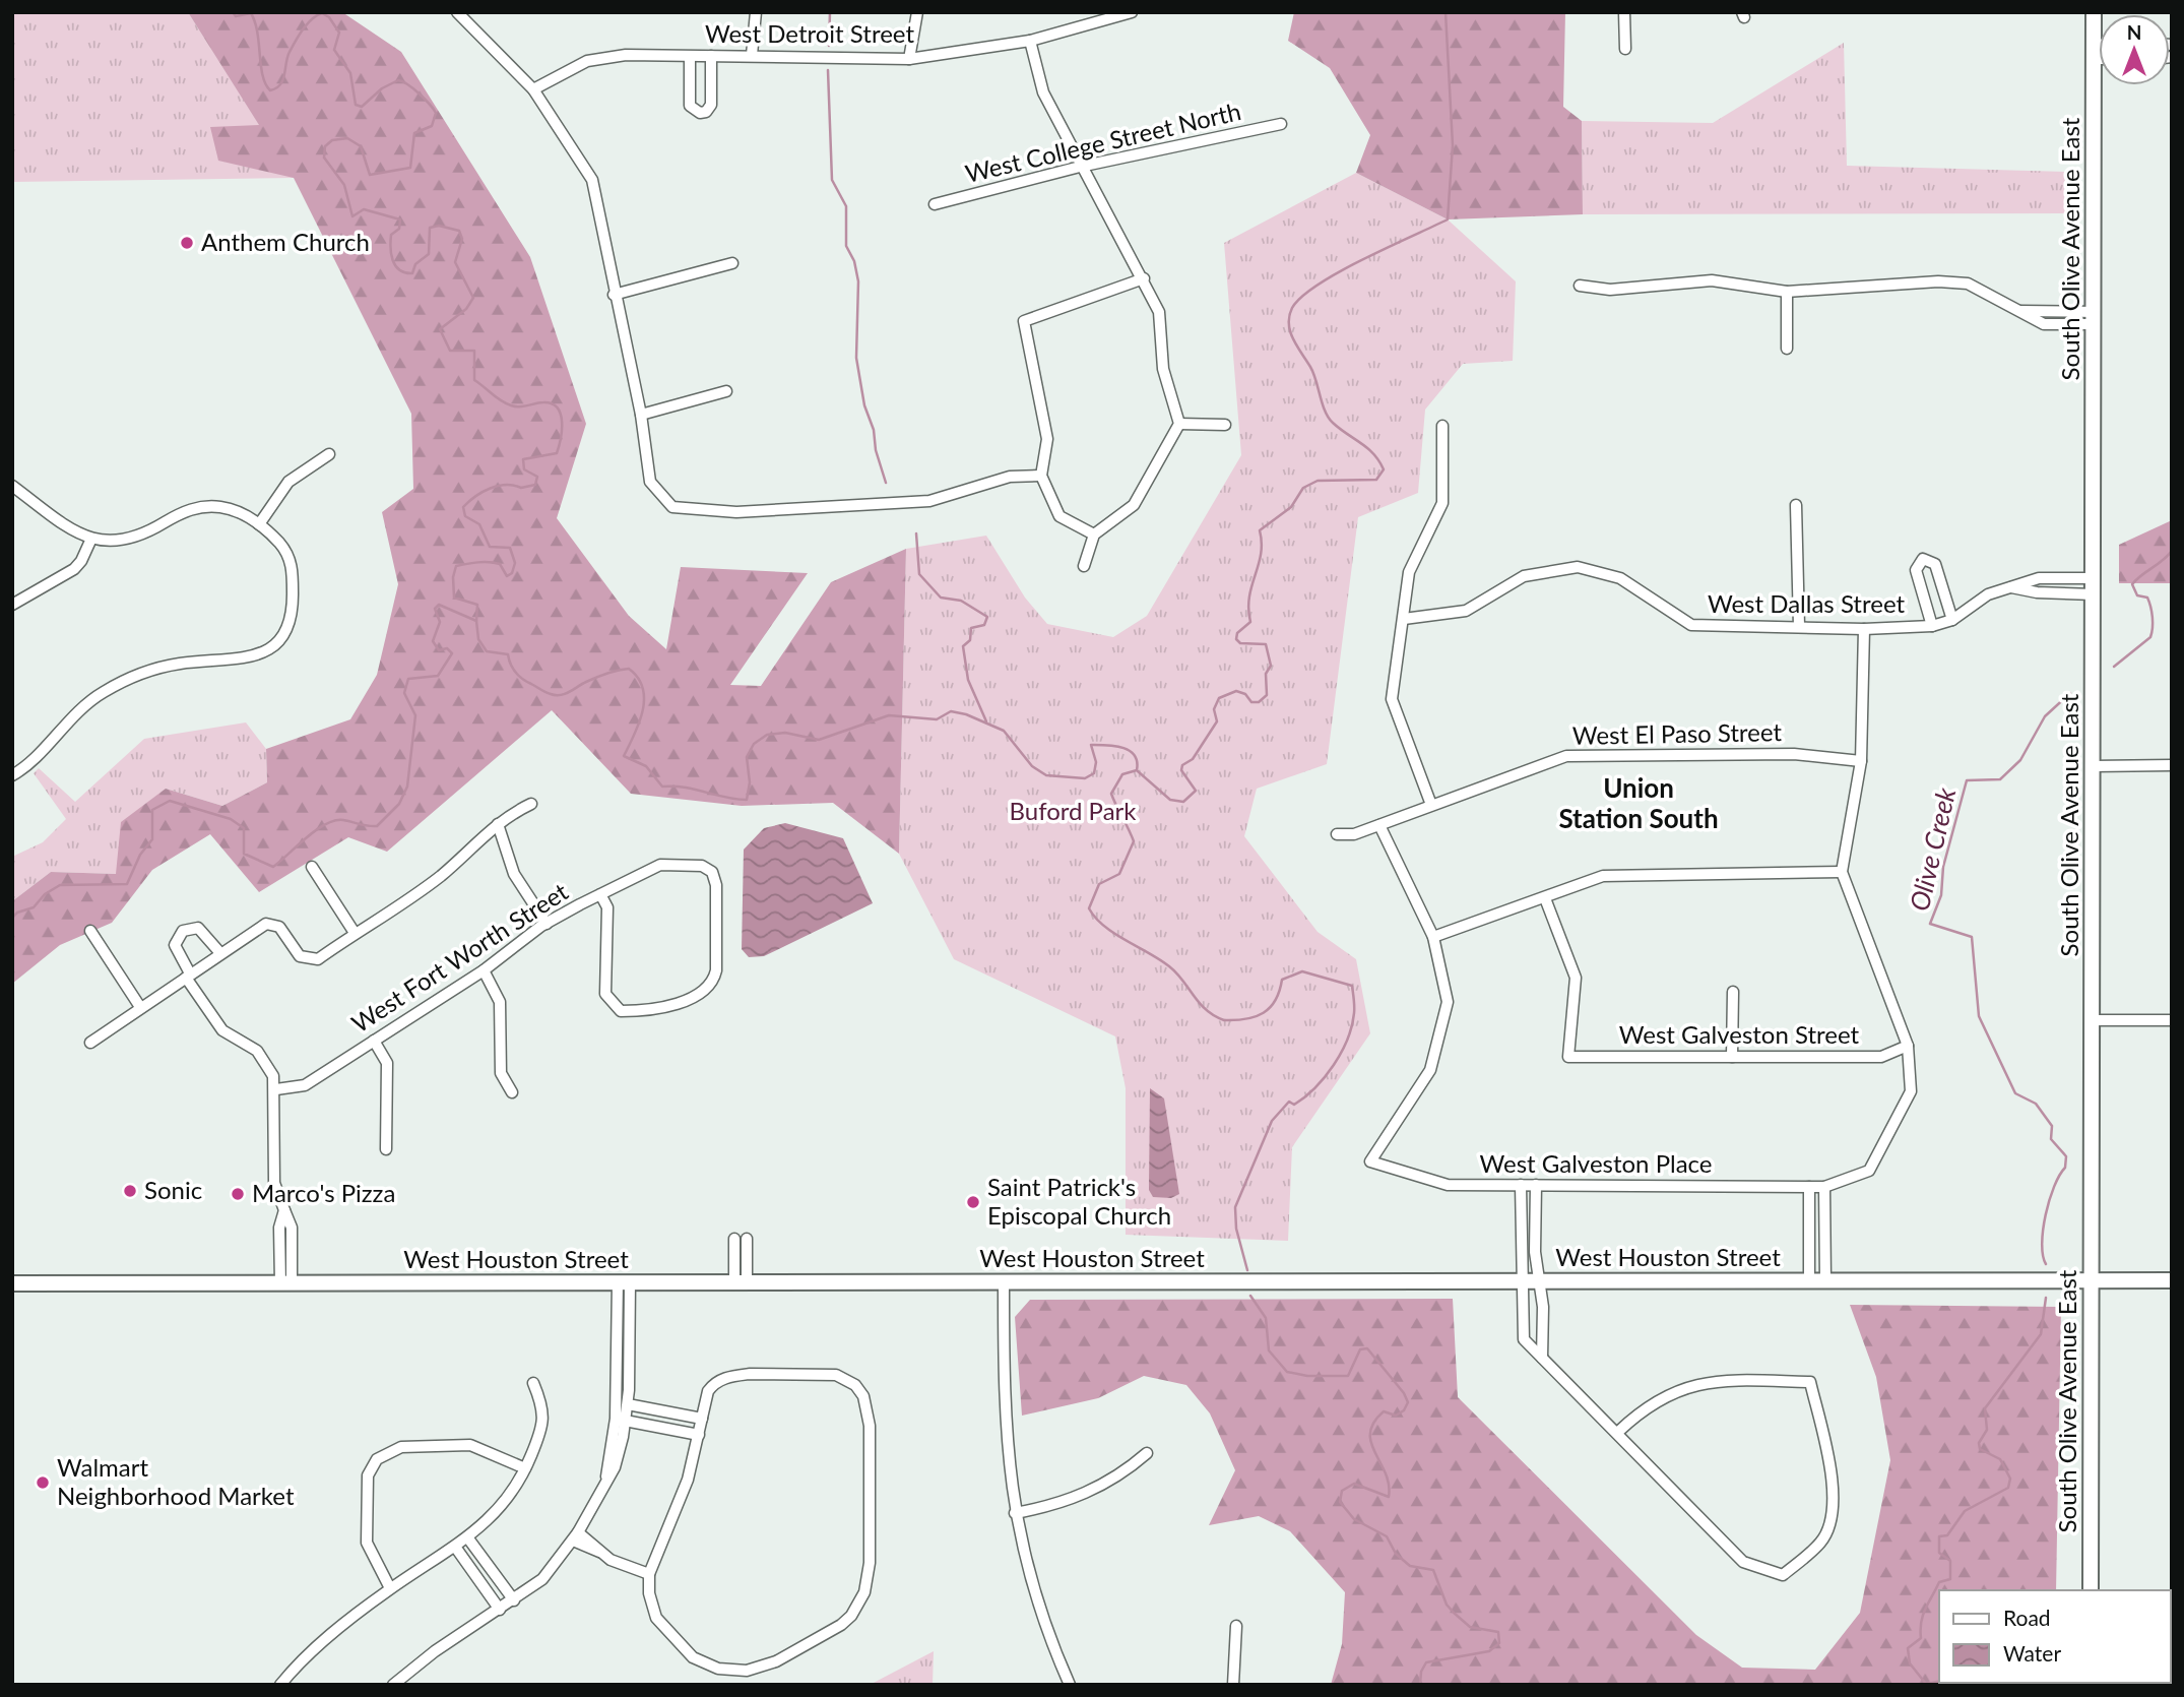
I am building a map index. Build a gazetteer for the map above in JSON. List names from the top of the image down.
{
  "streets": {
    "main road": ["South Olive Avenue East", "West Houston Street"],
    "street": [
      "West Detroit Street",
      "West College Street North",
      "West Dallas Street",
      "West El Paso Street",
      "West Fort Worth Street",
      "West Galveston Street",
      "West Galveston Place"
    ]
  },
  "crossings": [
    ["South Olive Avenue East", "West Dallas Street"],
    ["South Olive Avenue East", "West Houston Street"],
    ["West Galveston Street", "West Galveston Place"]
  ],
  "districts": ["Union Station South"],
  "water": ["Olive Creek"],
  "parks": ["Buford Park"],
  "places": [
    "Anthem Church",
    "Sonic",
    "Marco's Pizza",
    "Saint Patrick's Episcopal Church",
    "Walmart Neighborhood Market"
  ],
  "legend": ["Road", "Water"],
  "north": "top"
}
